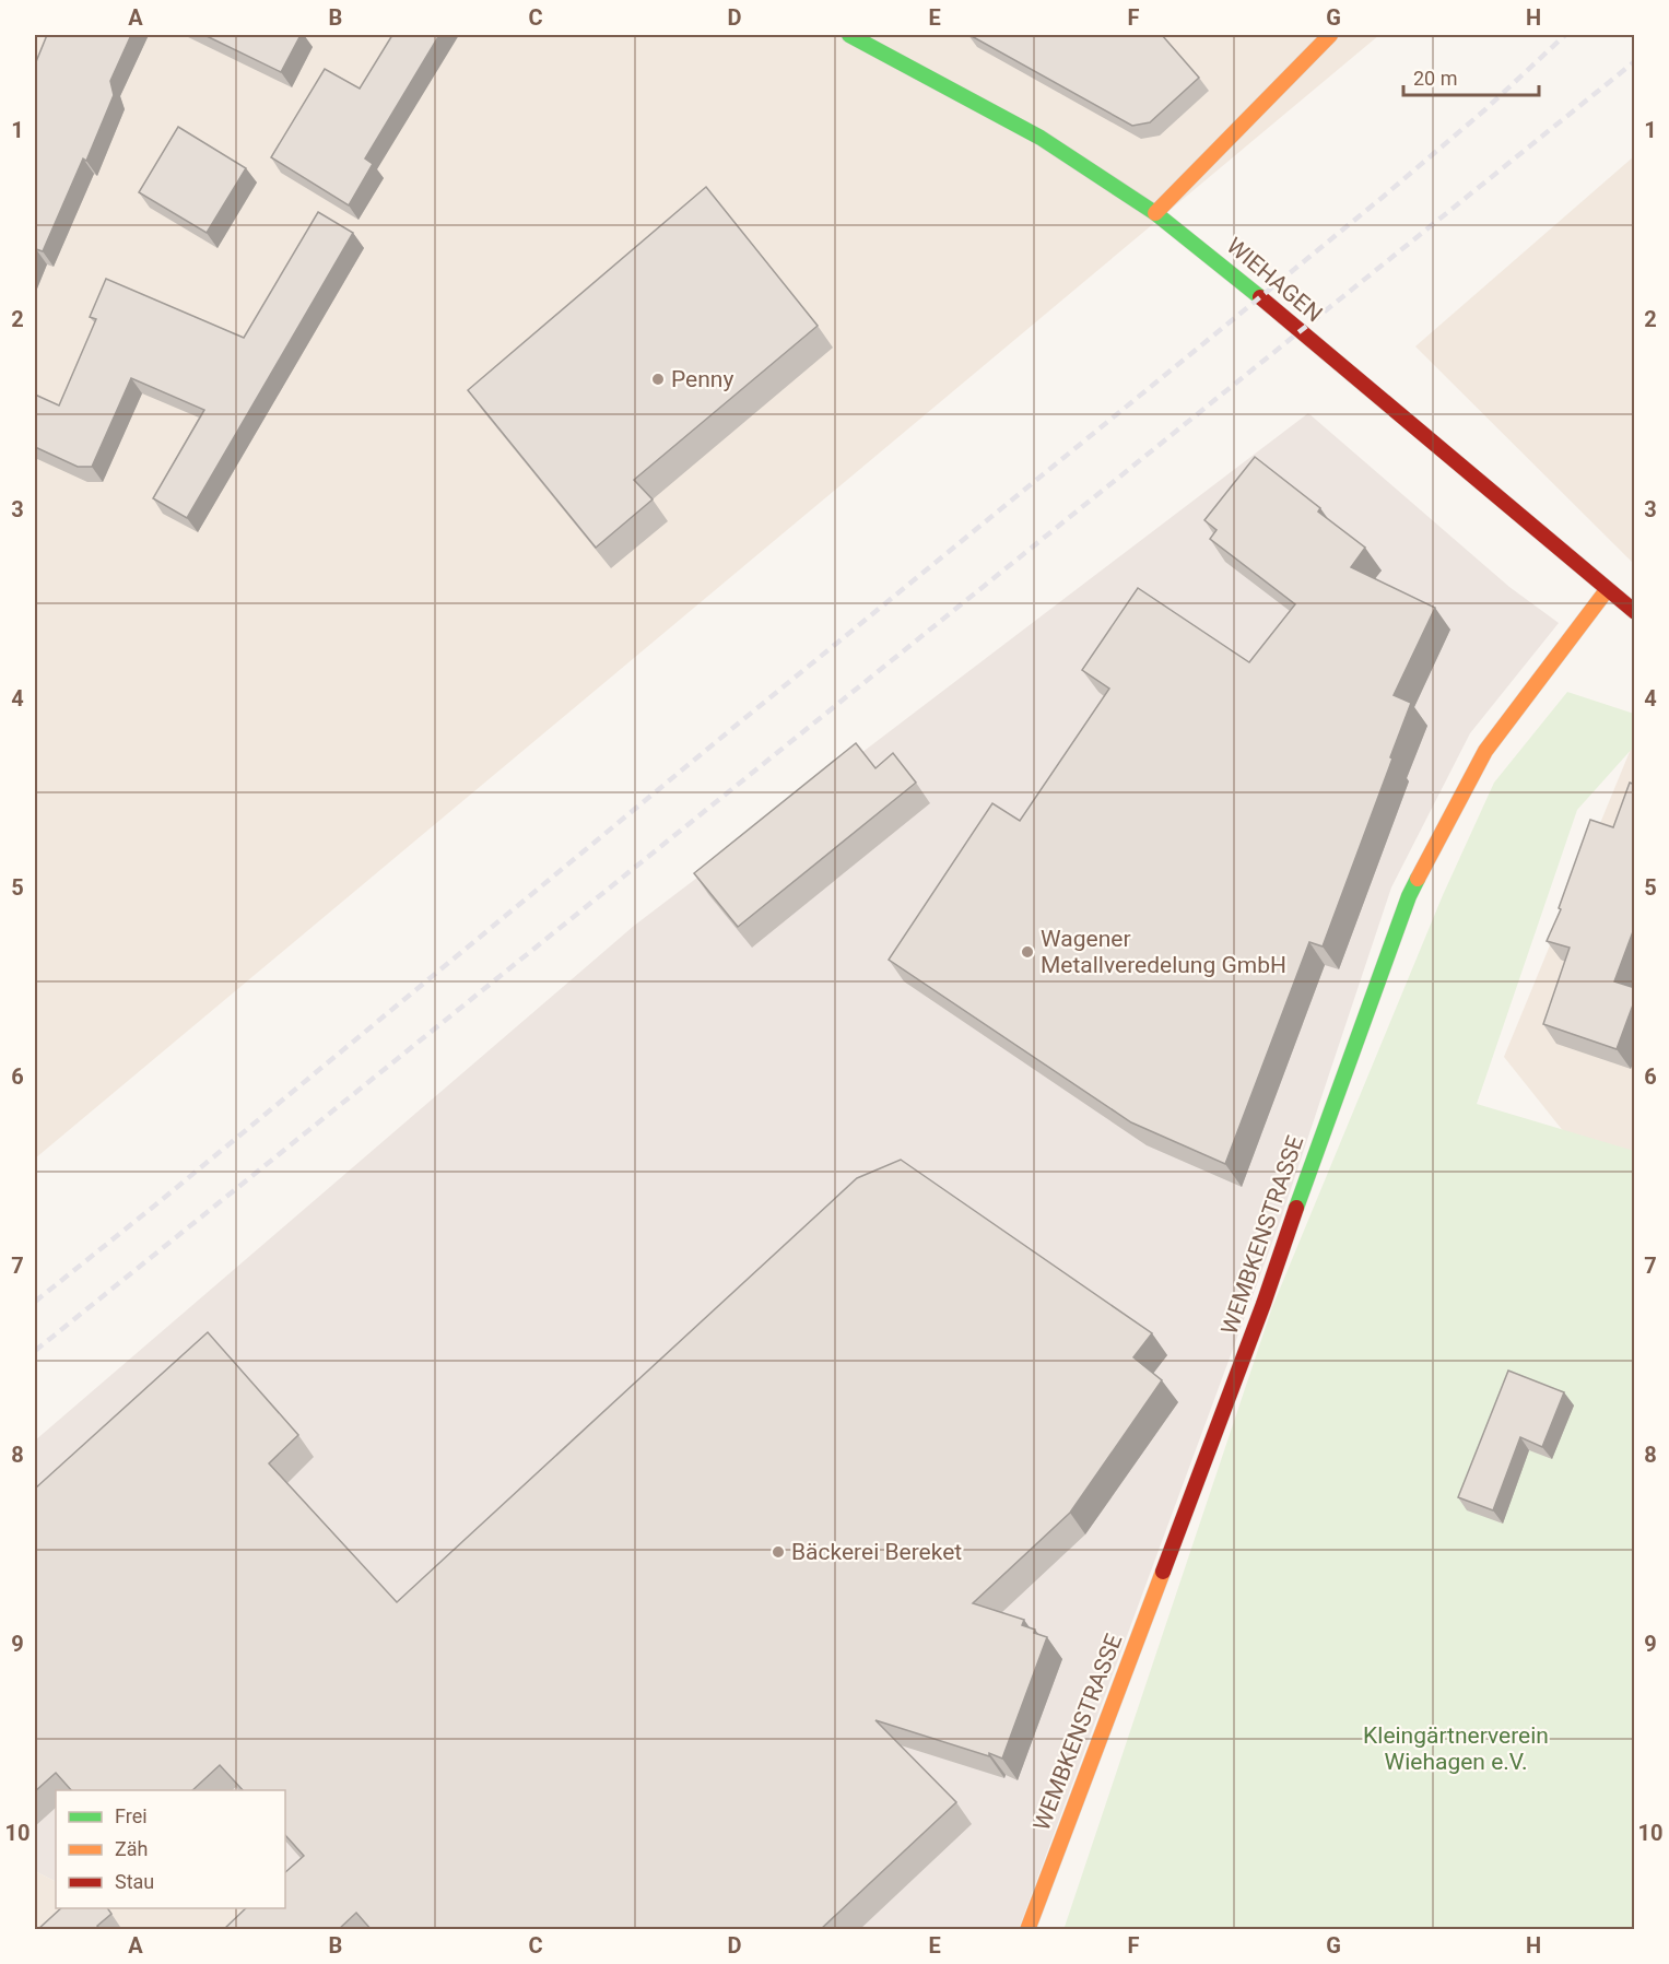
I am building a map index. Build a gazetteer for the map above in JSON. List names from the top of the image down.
{
  "streets": {
    "street": ["WIEHAGEN", "WEMBKENSTRASSE"]
  },
  "crossings": [
    ["WIEHAGEN", "WEMBKENSTRASSE"]
  ],
  "parks": ["Kleingärtnerverein Wiehagen e.V."],
  "places": ["Penny", "Wagener Metallveredelung GmbH", "Bäckerei Bereket"],
  "legend": ["Frei", "Zäh", "Stau"],
  "scale_bar": "20 m",
  "grid": {
    "columns": [
      "A",
      "B",
      "C",
      "D",
      "E",
      "F",
      "G",
      "H"
    ],
    "rows": [
      "1",
      "2",
      "3",
      "4",
      "5",
      "6",
      "7",
      "8",
      "9",
      "10"
    ]
  }
}
